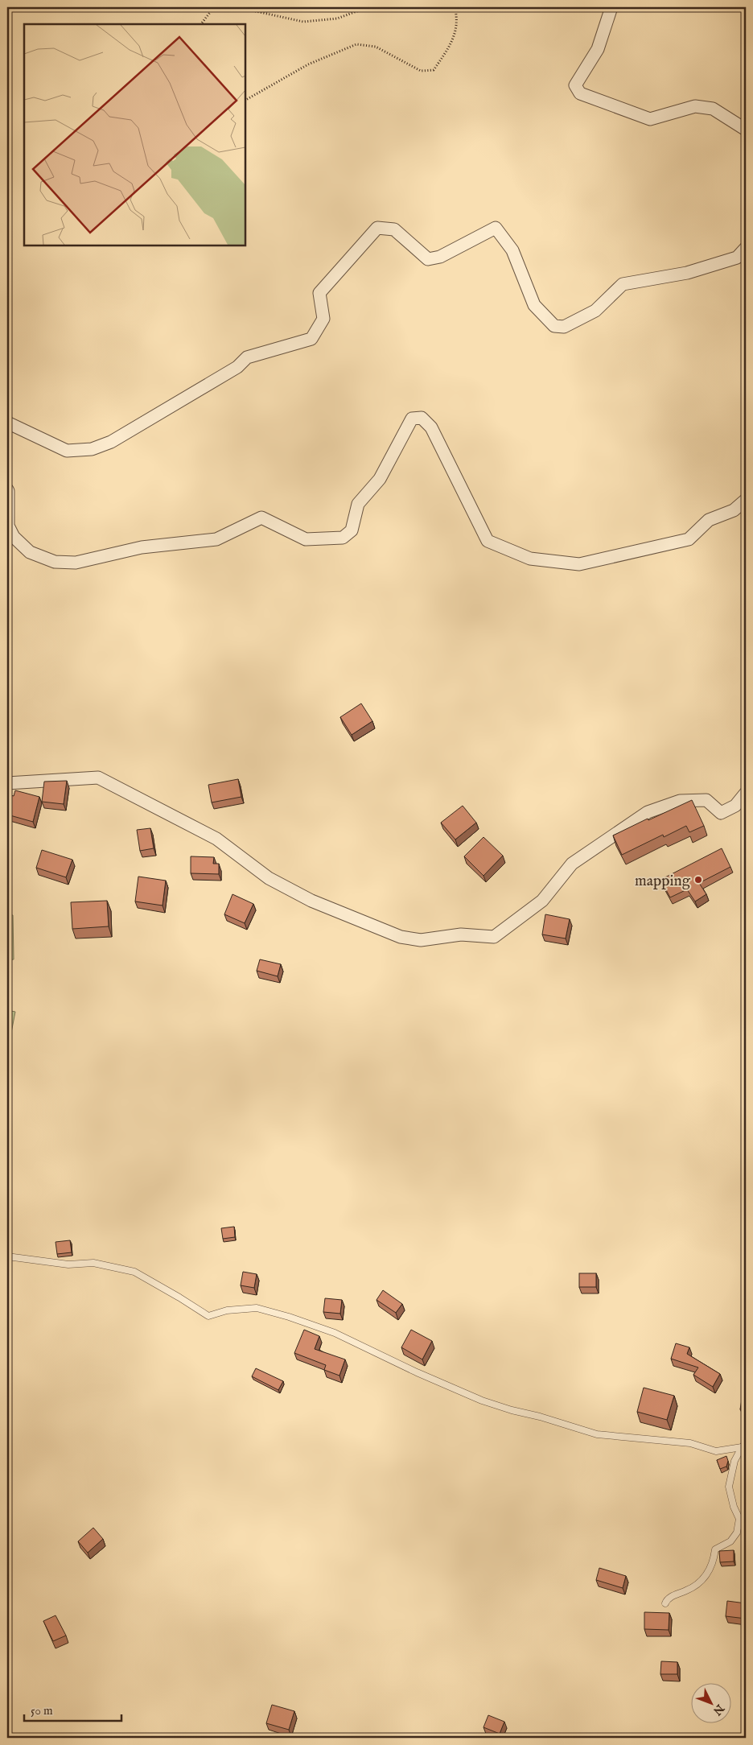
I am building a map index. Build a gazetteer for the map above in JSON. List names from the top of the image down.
{
  "places": ["mapping"],
  "scale_bar": "50 m",
  "north": "bottom right"
}
